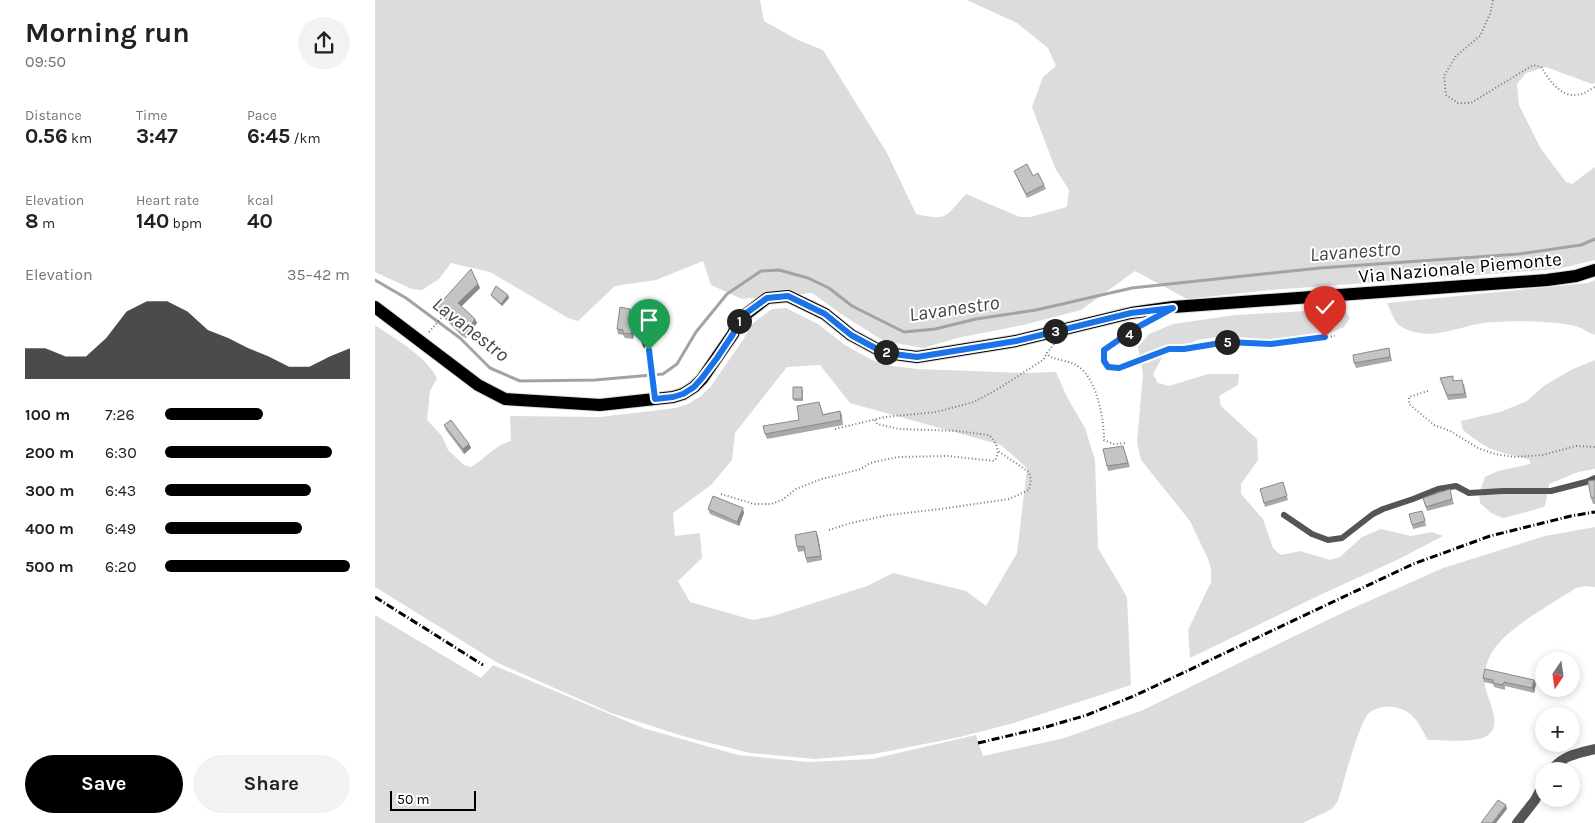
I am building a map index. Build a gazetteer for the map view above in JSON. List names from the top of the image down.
{
  "streets": {
    "main road": ["Via Nazionale Piemonte"]
  },
  "water": ["Lavanestro"],
  "scale_bar": "50 m",
  "north": "bottom",
  "page": {
    "heading": ["Morning run", "09:50"],
    "stats": [
      ["Distance", "0.56 km"],
      ["Time", "3:47"],
      ["Pace", "6:45 /km"],
      ["Elevation", "8 m"],
      ["Heart rate", "140 bpm"],
      ["kcal", "40"]
    ],
    "chart": ["Elevation", "35–42 m"],
    "pins": [
      "1",
      "3",
      "4",
      "5",
      "2"
    ],
    "list": [
      {
        "name": "100 m",
        "note": "7:26"
      },
      {
        "name": "200 m",
        "note": "6:30"
      },
      {
        "name": "300 m",
        "note": "6:43"
      },
      {
        "name": "400 m",
        "note": "6:49"
      },
      {
        "name": "500 m",
        "note": "6:20"
      }
    ],
    "map_buttons": ["+", "−"],
    "buttons": ["Save", "Share"],
    "scale": "50 m"
  }
}
